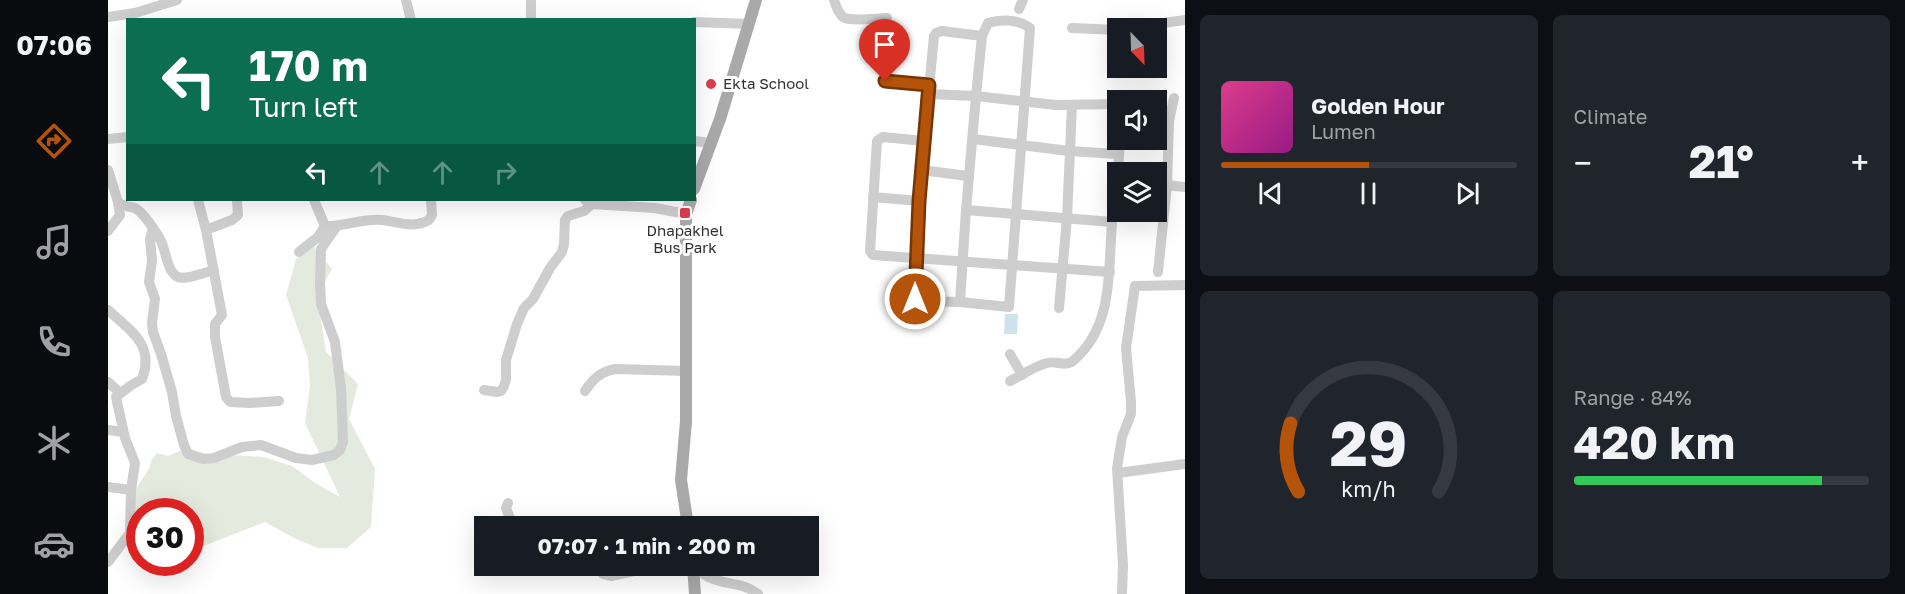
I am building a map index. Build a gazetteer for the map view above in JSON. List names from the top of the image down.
{
  "places": {
    "other": ["Ekta School"],
    "transit": ["Dhapakhel Bus Park"]
  },
  "north": "bottom right",
  "page": {
    "tabs": "07:06",
    "tile": [
      "Climate",
      ["Range · 84%", "420 km"]
    ],
    "turn": ["170 m", "Turn left"],
    "song": ["Golden Hour", "Lumen"],
    "heat": ["−", "21°", "+"],
    "limit": "30",
    "trip": "07:07 · 1 min · 200 m",
    "gauge": ["29", "km/h"]
  }
}
